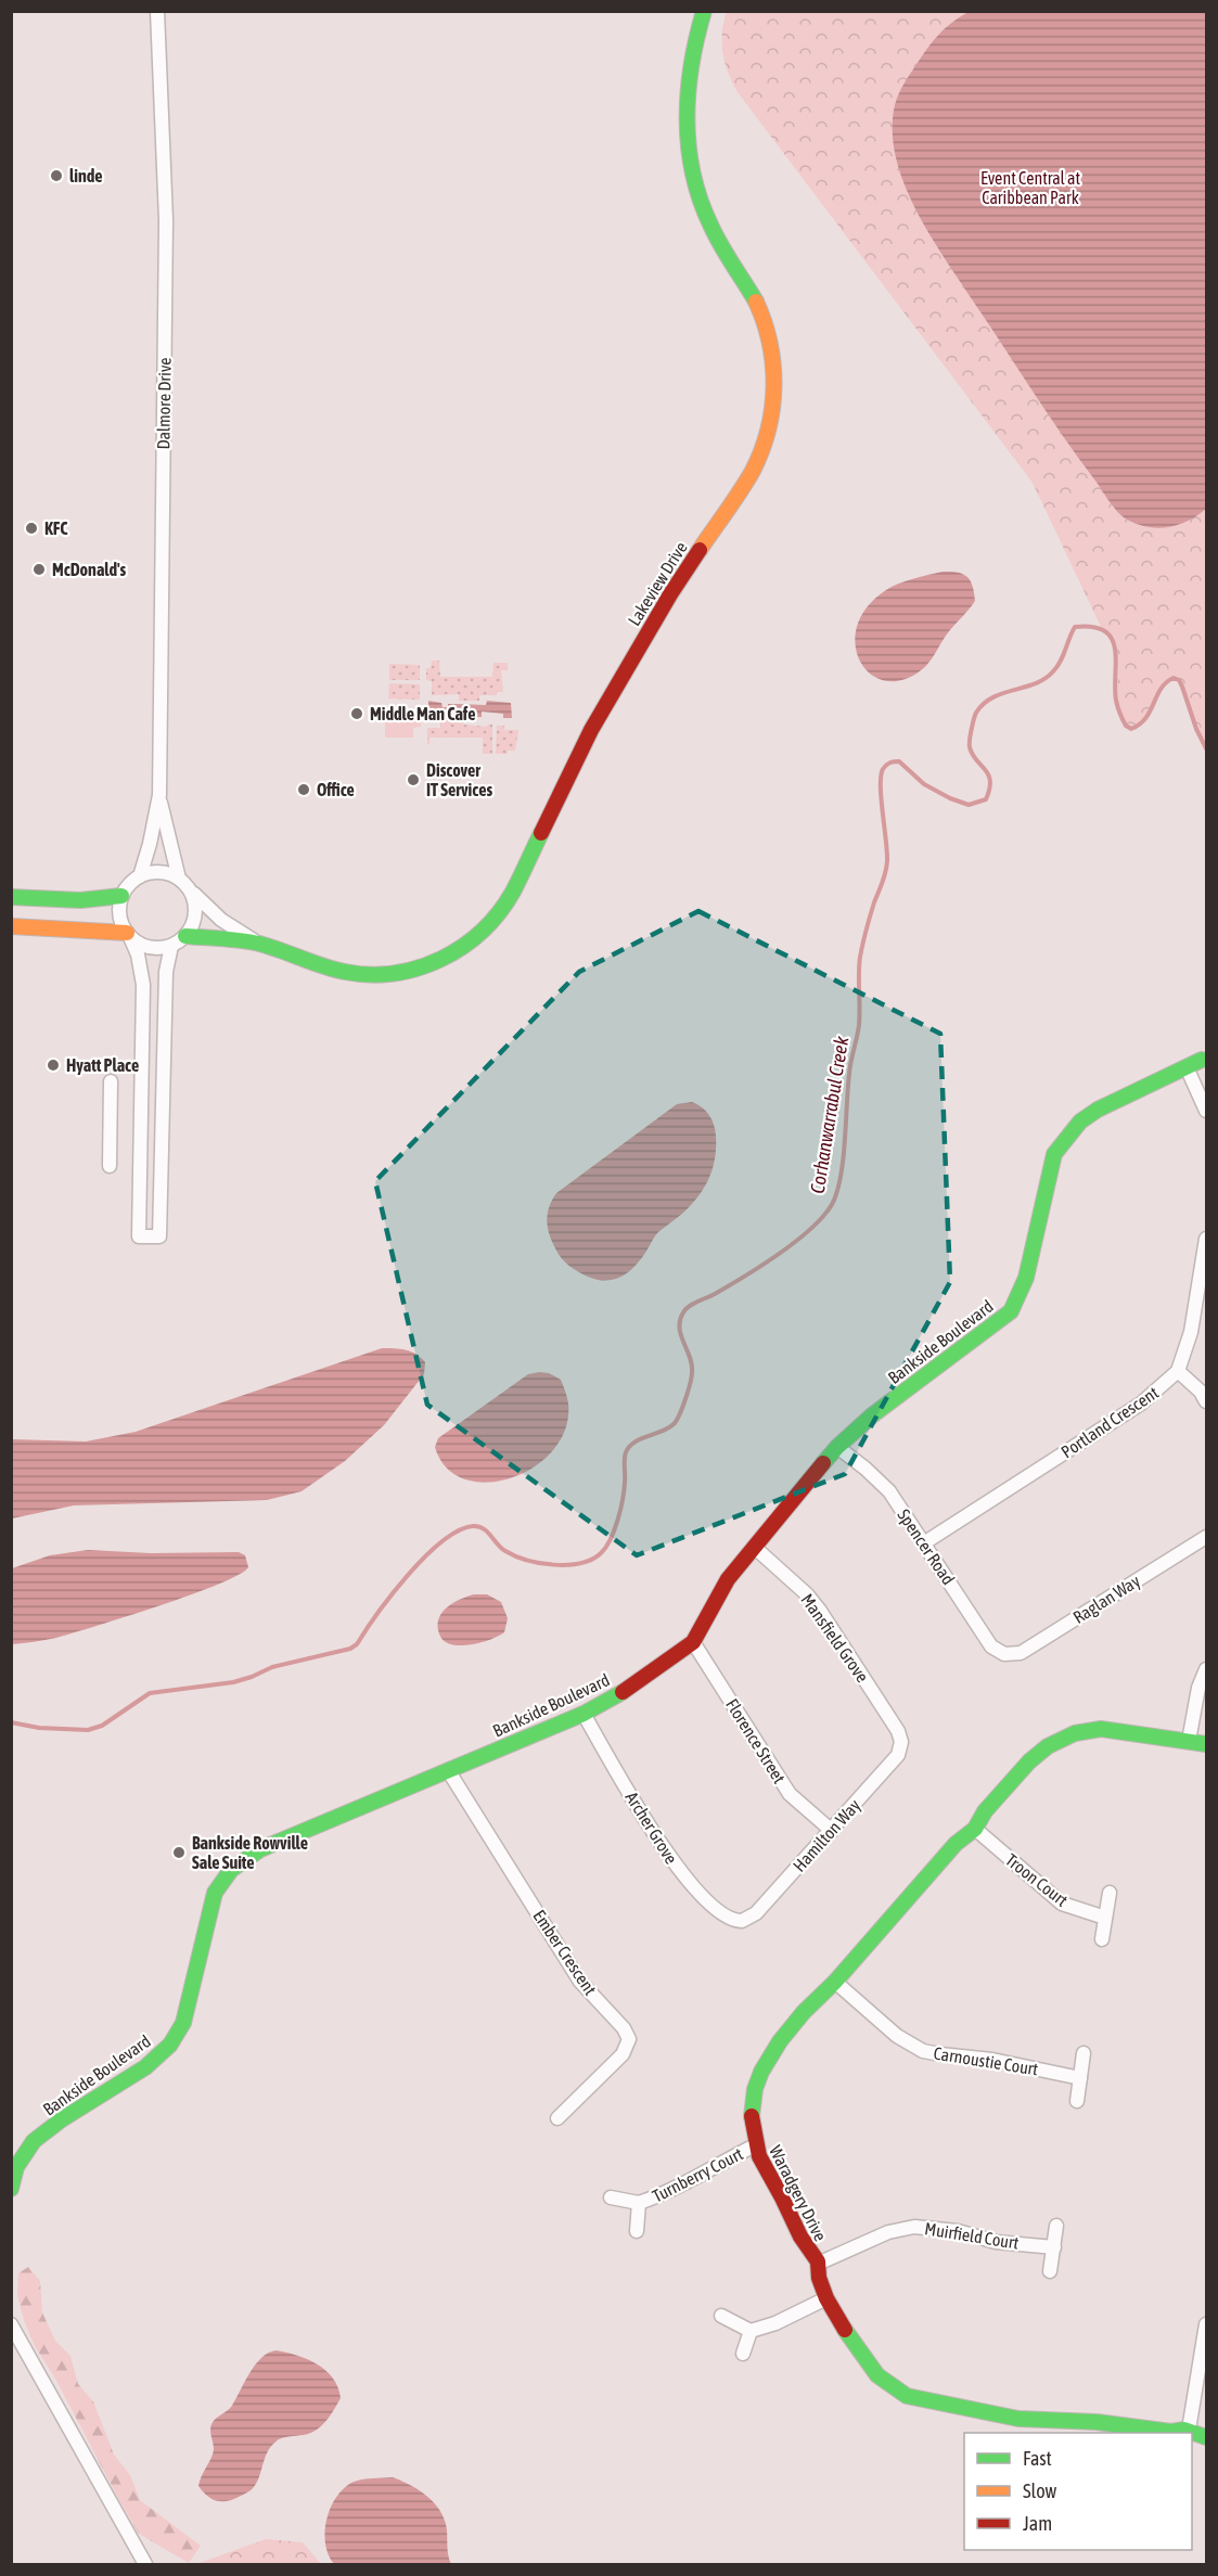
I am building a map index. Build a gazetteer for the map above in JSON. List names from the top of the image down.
{
  "streets": {
    "main road": ["Lakeview Drive", "Bankside Boulevard", "Waradgery Drive"],
    "street": [
      "Dalmore Drive",
      "Portland Crescent",
      "Spencer Road",
      "Raglan Way",
      "Mansfield Grove",
      "Florence Street",
      "Archer Grove",
      "Hamilton Way",
      "Troon Court",
      "Ember Crescent",
      "Carnoustie Court",
      "Turnberry Court",
      "Muirfield Court"
    ]
  },
  "crossings": [
    ["Dalmore Drive", "Lakeview Drive"],
    ["Bankside Boulevard", "Spencer Road"],
    ["Bankside Boulevard", "Mansfield Grove"],
    ["Bankside Boulevard", "Florence Street"],
    ["Bankside Boulevard", "Archer Grove"],
    ["Bankside Boulevard", "Ember Crescent"],
    ["Portland Crescent", "Spencer Road"],
    ["Spencer Road", "Raglan Way"],
    ["Mansfield Grove", "Hamilton Way"],
    ["Florence Street", "Hamilton Way"],
    ["Archer Grove", "Hamilton Way"],
    ["Troon Court", "Waradgery Drive"],
    ["Carnoustie Court", "Waradgery Drive"],
    ["Turnberry Court", "Waradgery Drive"],
    ["Waradgery Drive", "Muirfield Court"]
  ],
  "water": ["Corhanwarrabul Creek"],
  "parks": ["Event Central at Caribbean Park"],
  "places": [
    "linde",
    "KFC",
    "McDonald's",
    "Middle Man Cafe",
    "Discover IT Services",
    "Office",
    "Hyatt Place",
    "Bankside Rowville Sale Suite"
  ],
  "legend": ["Fast", "Slow", "Jam"]
}
